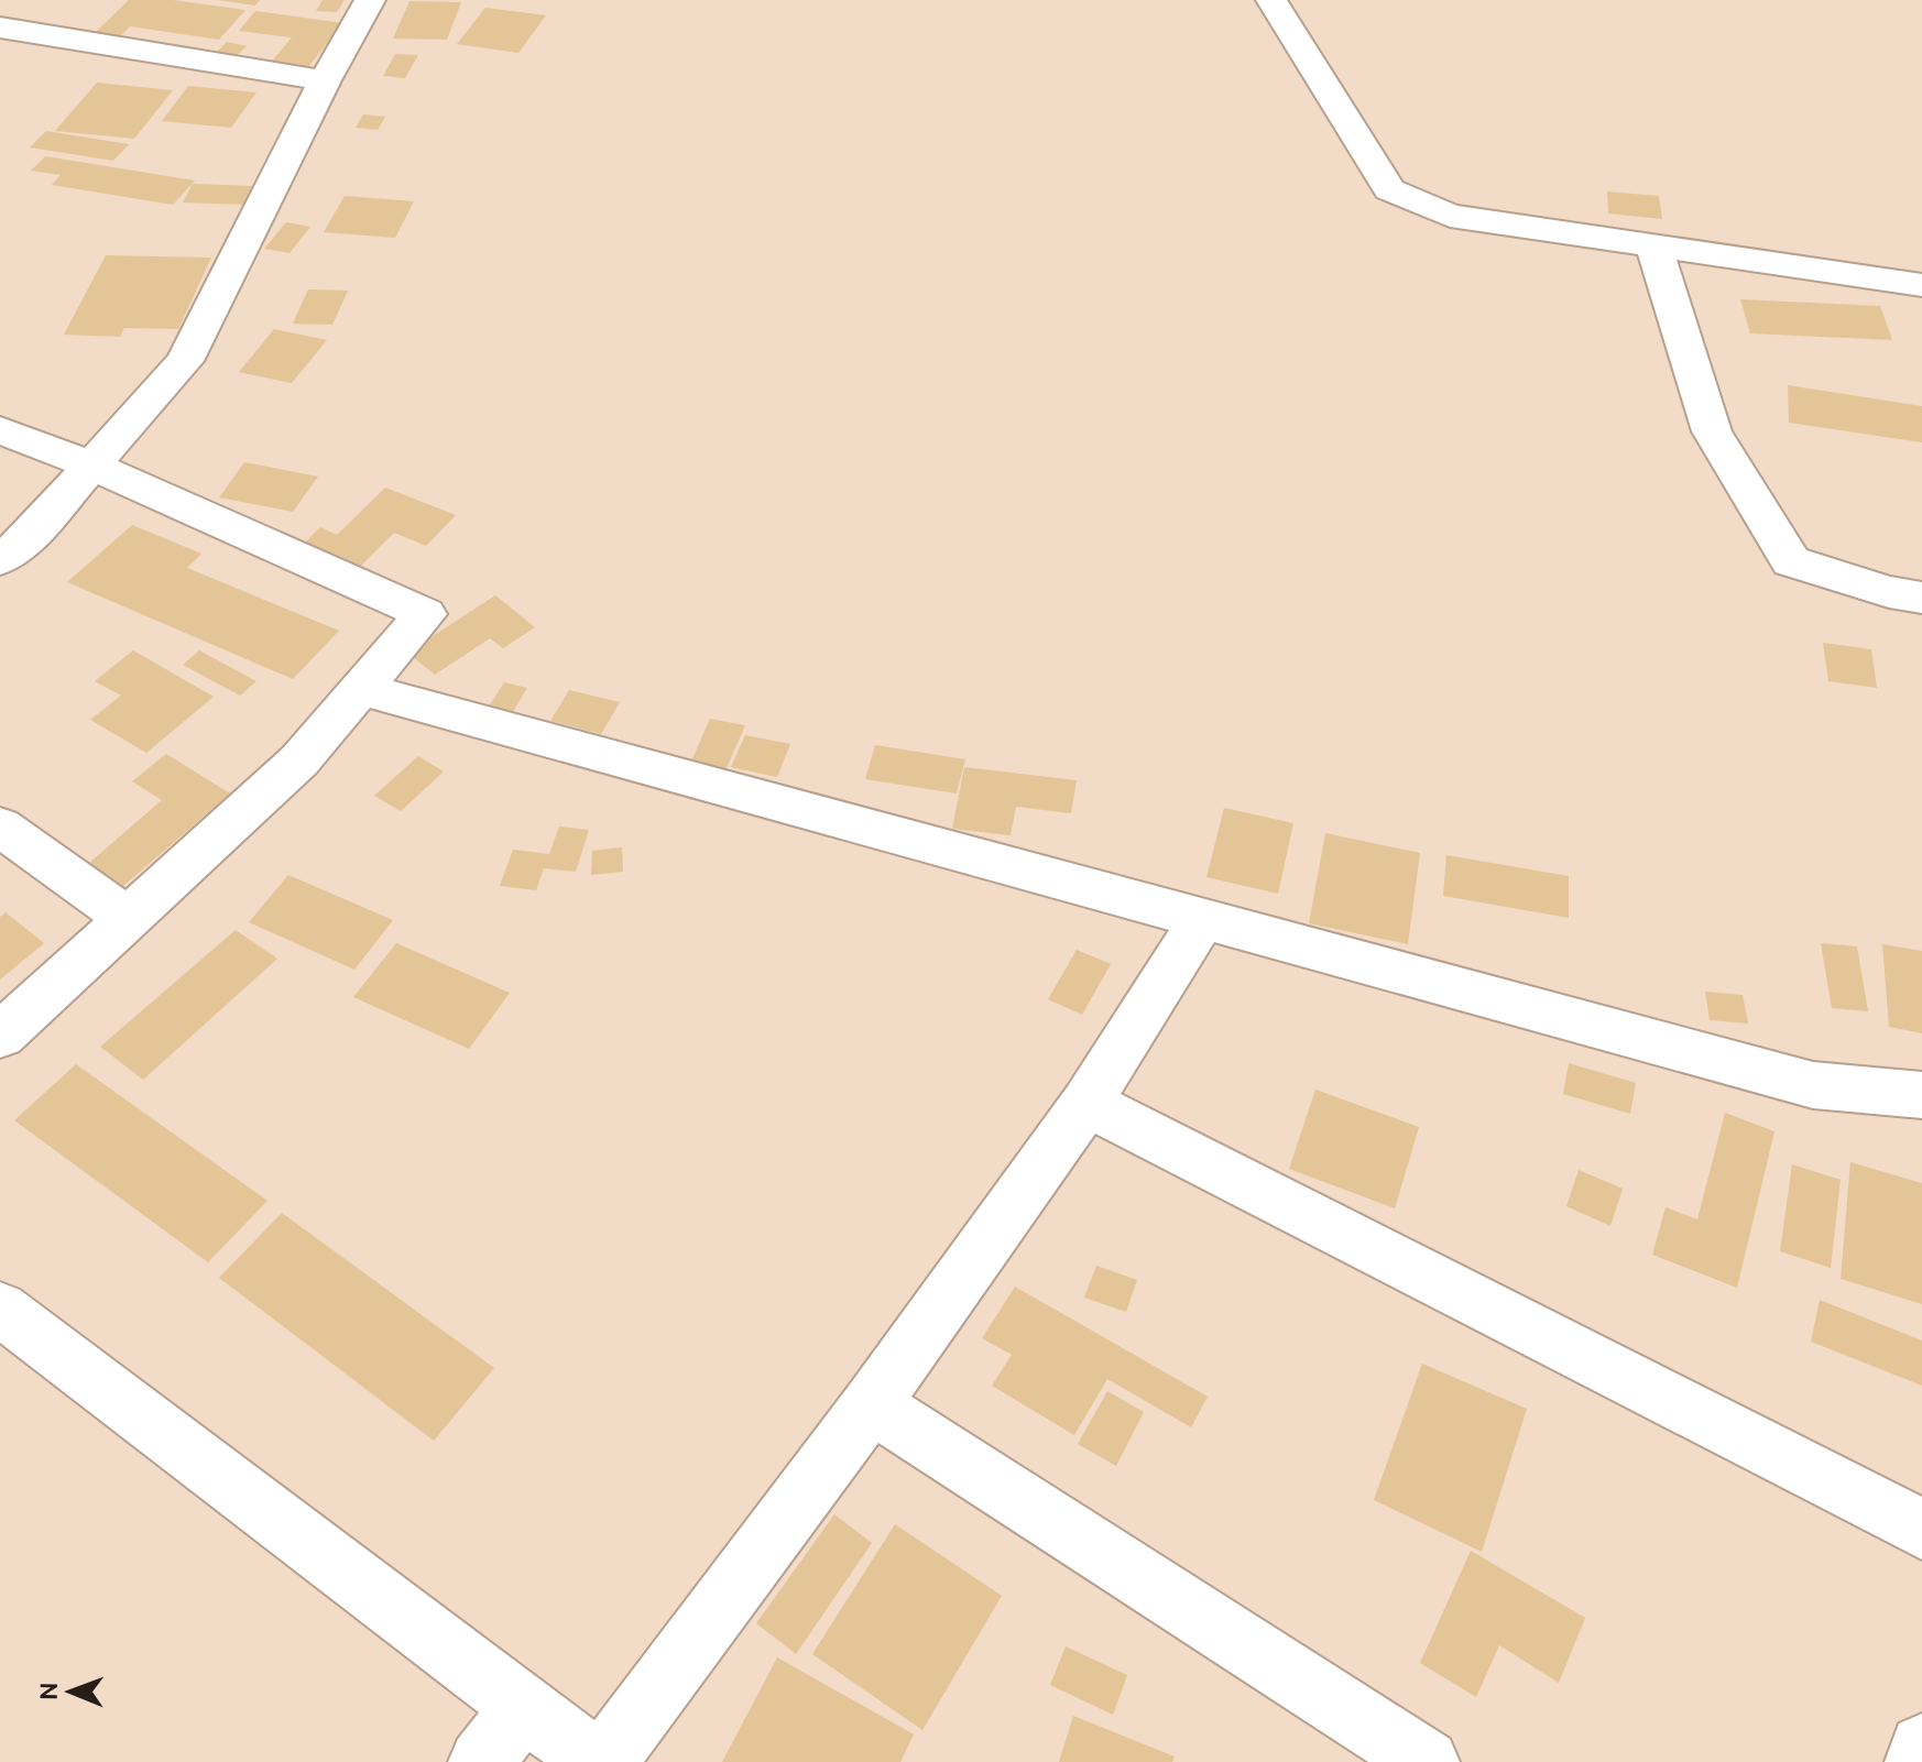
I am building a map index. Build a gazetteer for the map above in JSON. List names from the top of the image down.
{
  "north": "left"
}
